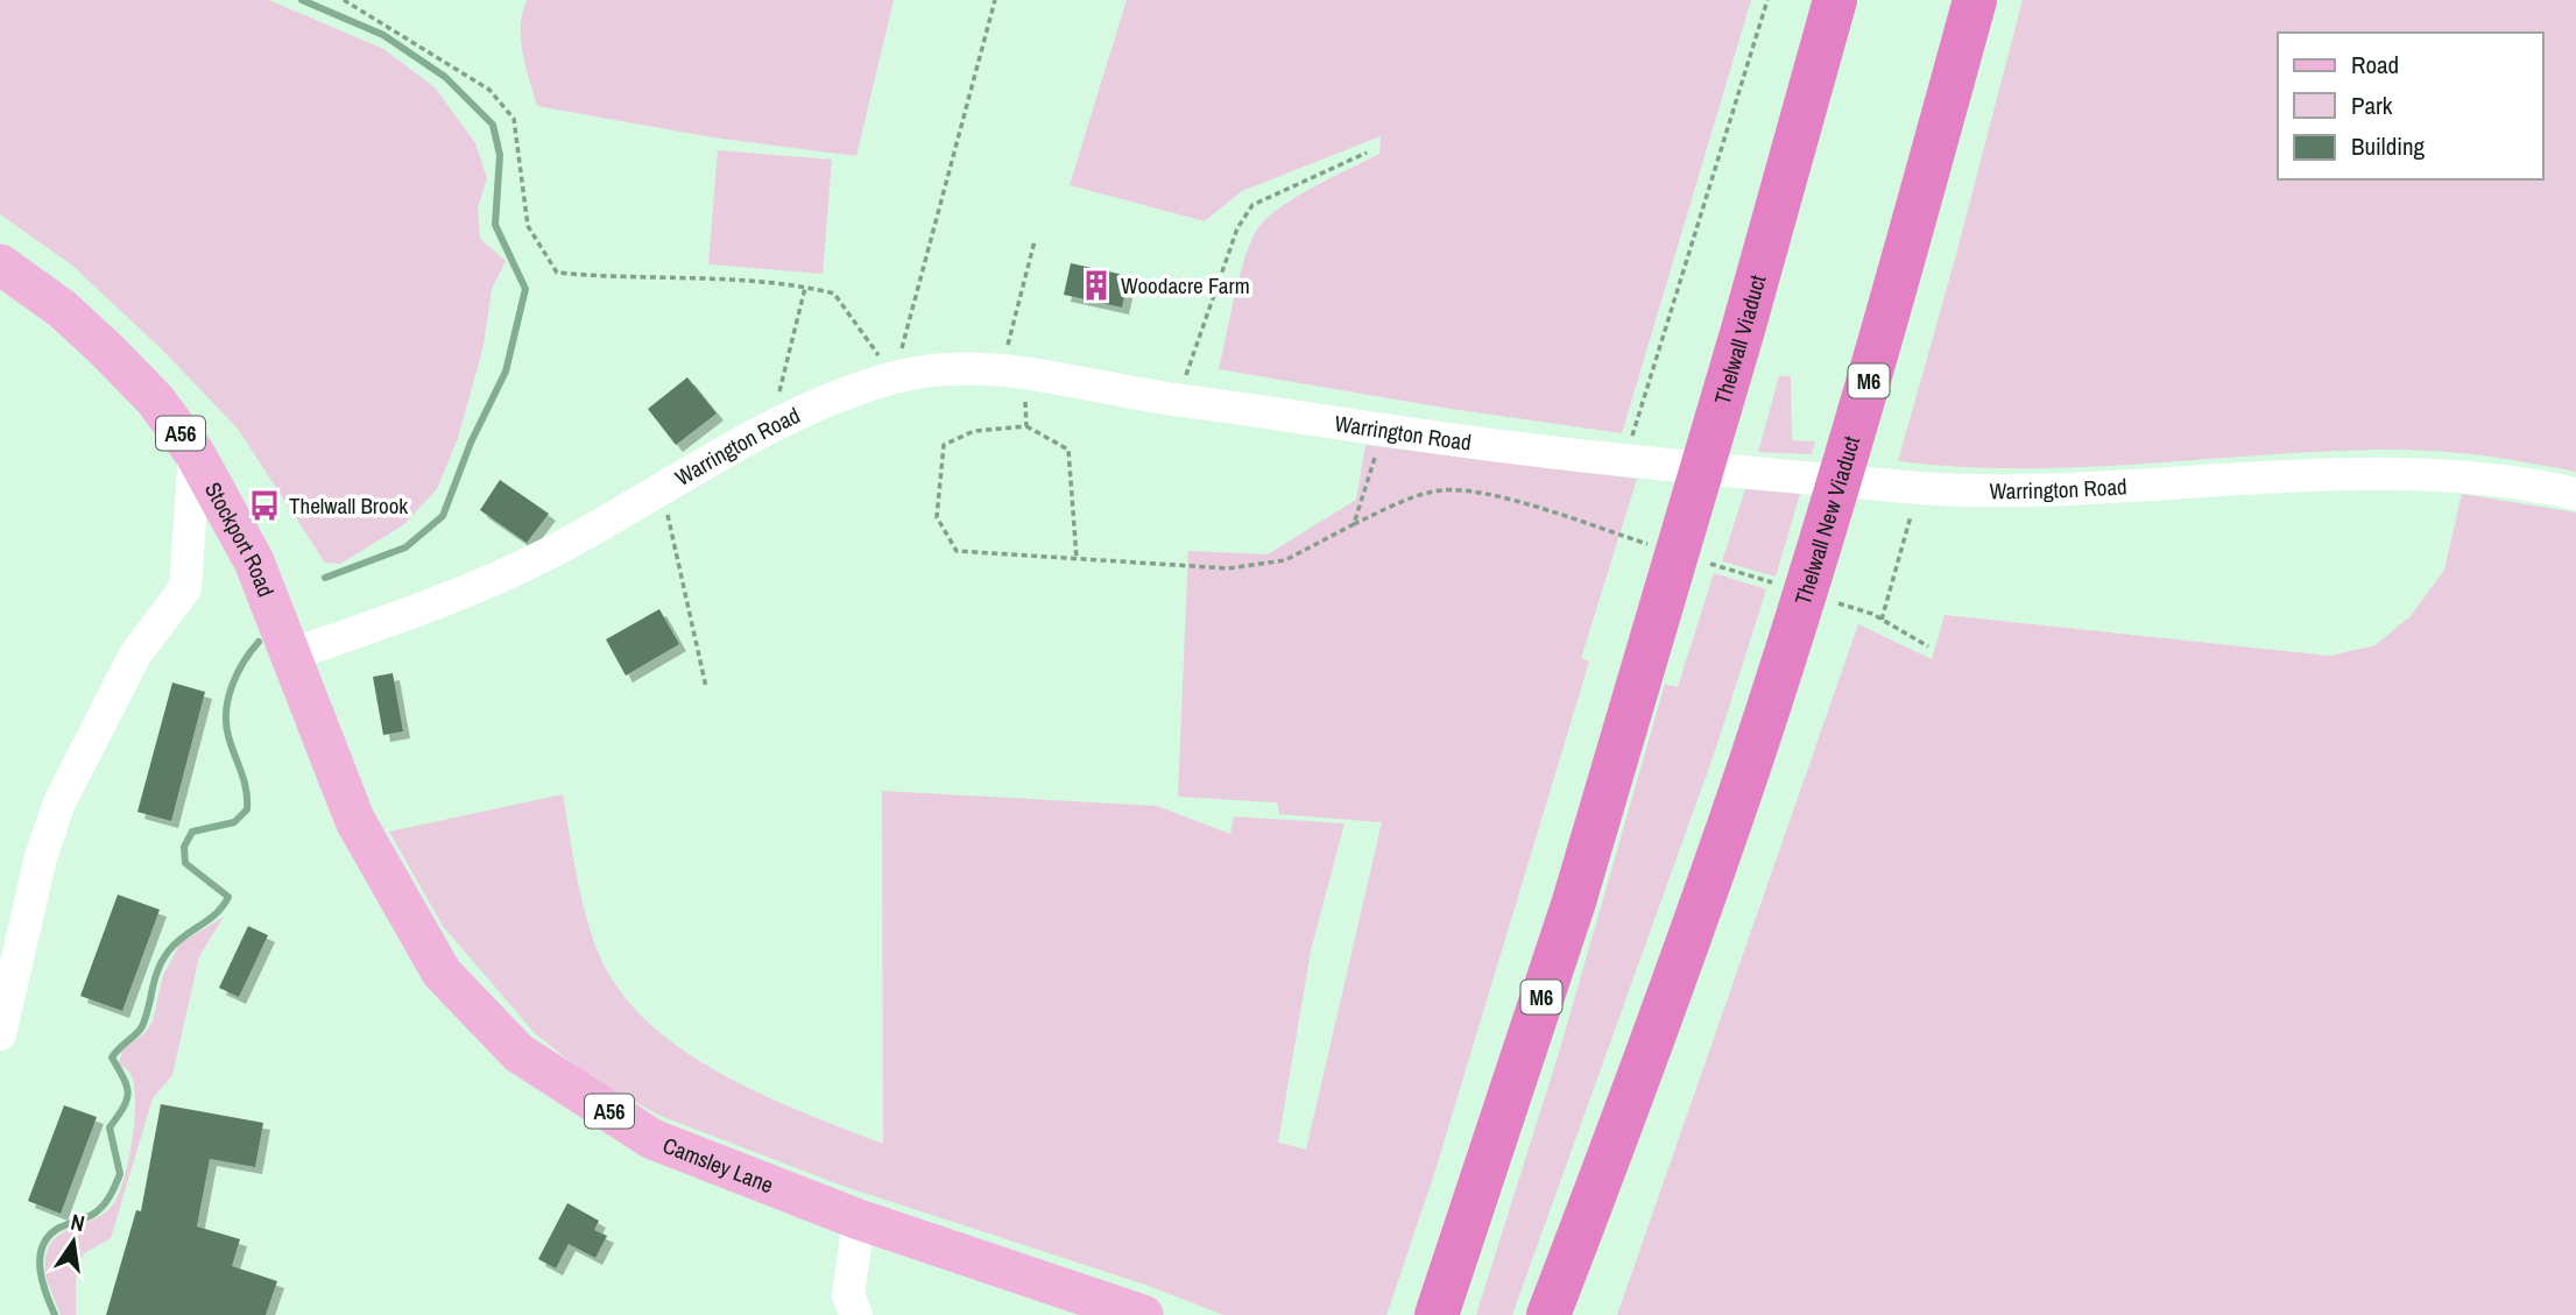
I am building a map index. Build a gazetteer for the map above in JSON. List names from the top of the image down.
{
  "streets": {
    "highway": ["Thelwall Viaduct", "M6", "Thelwall New Viaduct"],
    "main road": ["A56", "Stockport Road", "Camsley Lane"],
    "street": ["Warrington Road"]
  },
  "crossings": [
    ["Warrington Road", "Stockport Road"],
    ["Warrington Road", "Camsley Lane"],
    ["Stockport Road", "Camsley Lane"]
  ],
  "places": {
    "building": ["Woodacre Farm"],
    "bus stop": ["Thelwall Brook"]
  },
  "legend": ["Road", "Park", "Building"],
  "north": "top"
}
